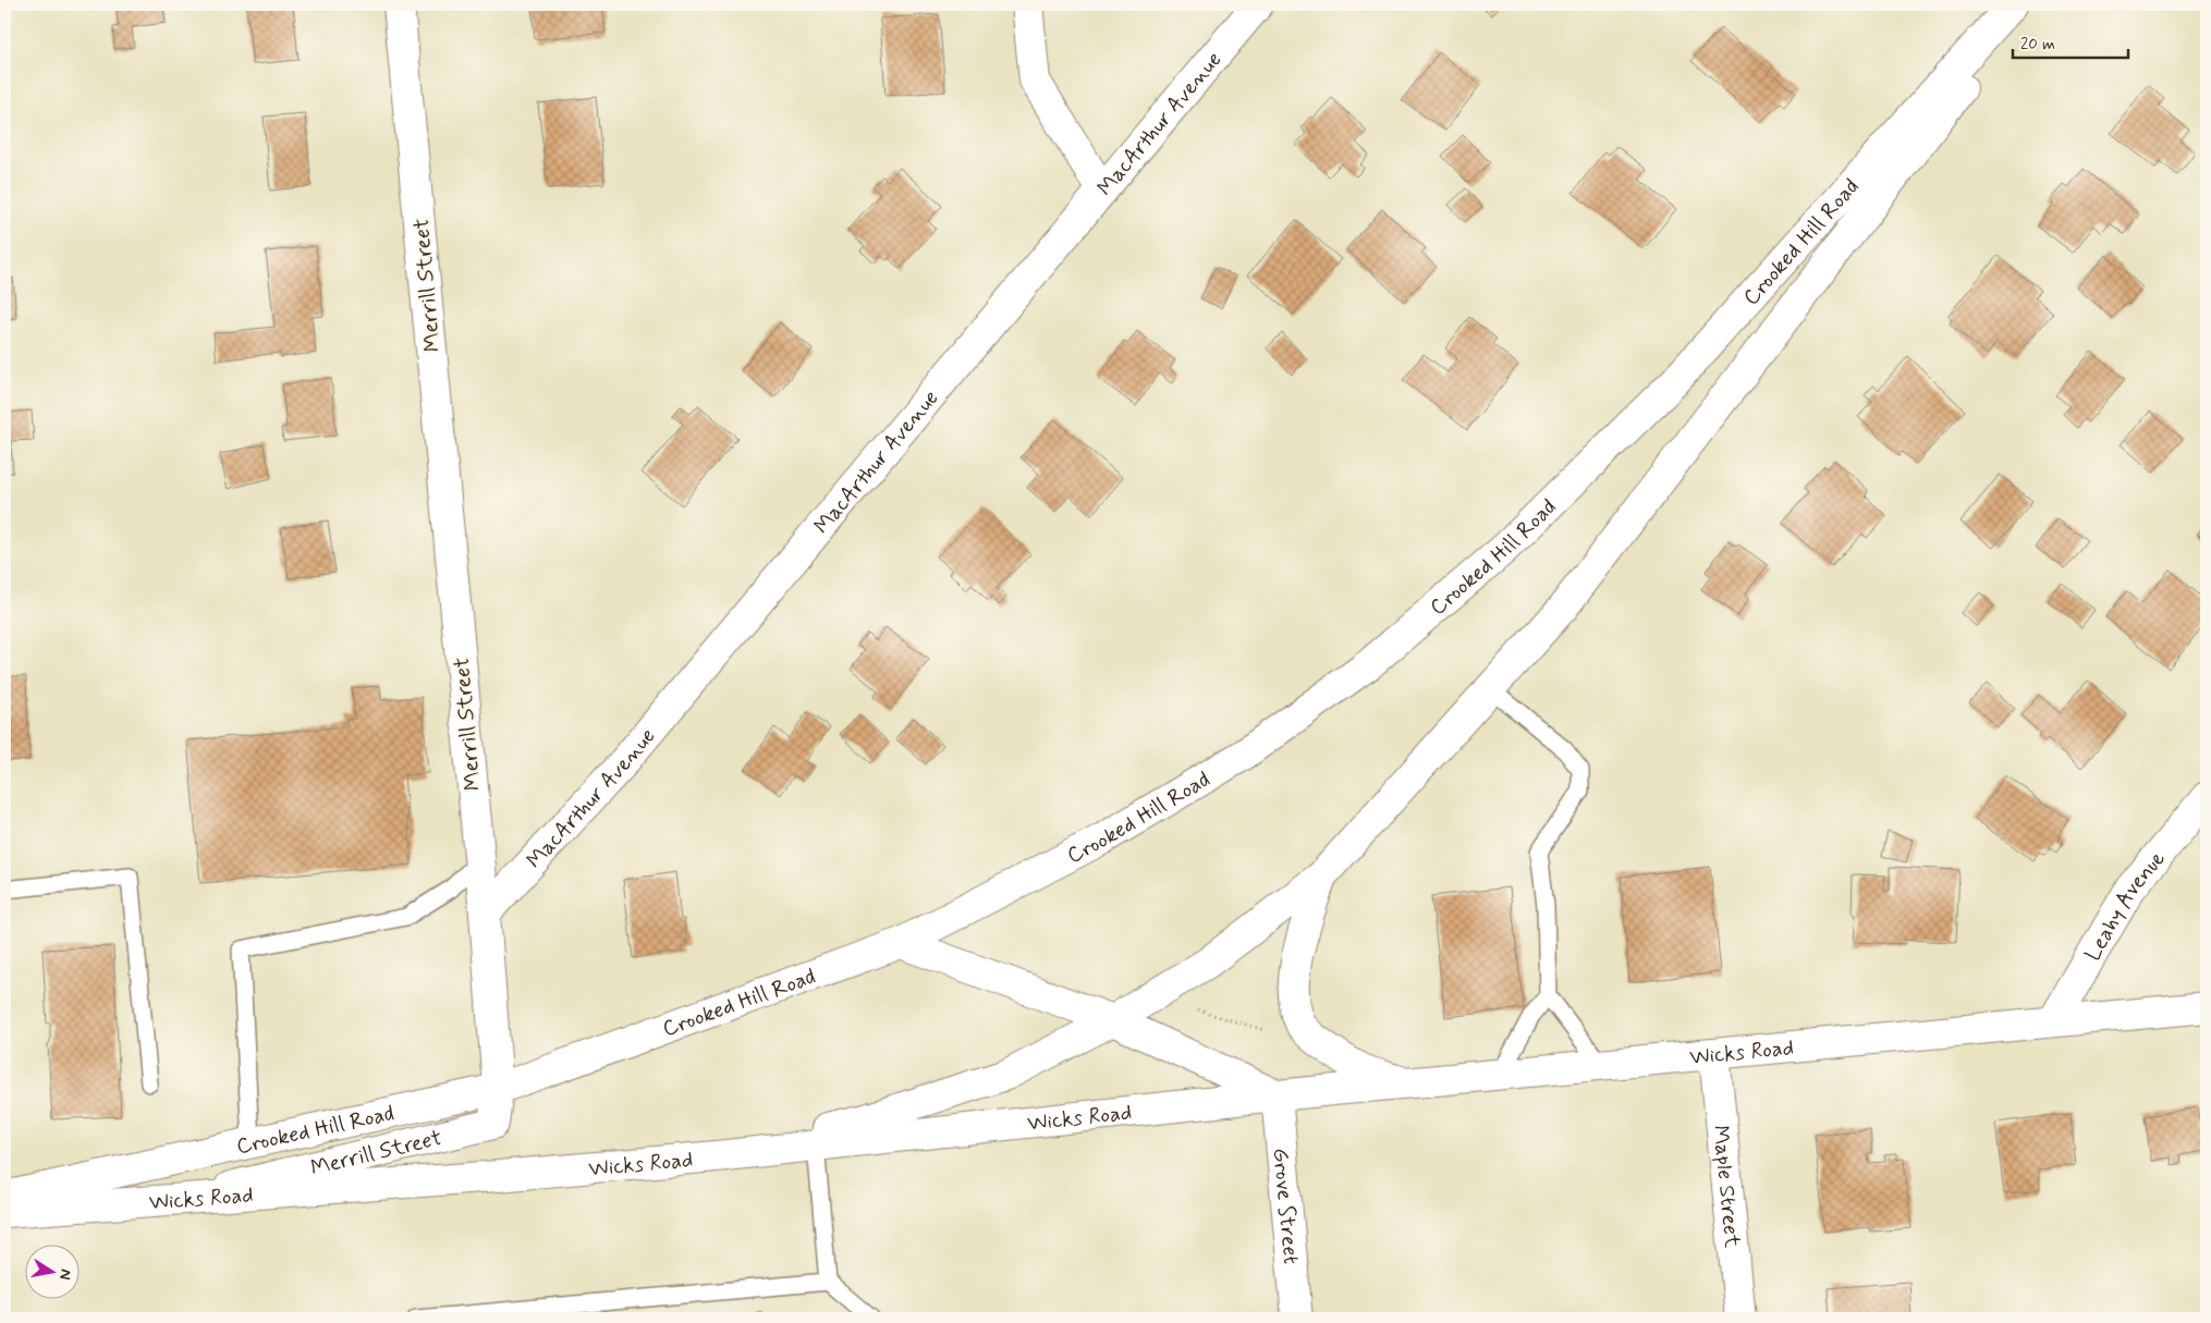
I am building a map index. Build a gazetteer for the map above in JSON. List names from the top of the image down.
{
  "streets": {
    "main road": [
      "MacArthur Avenue",
      "Crooked Hill Road",
      "Merrill Street",
      "Leahy Avenue",
      "Wicks Road",
      "Maple Street",
      "Grove Street"
    ]
  },
  "crossings": [
    ["MacArthur Avenue", "Merrill Street"],
    ["Crooked Hill Road", "Merrill Street"],
    ["Crooked Hill Road", "Wicks Road"],
    ["Merrill Street", "Wicks Road"],
    ["Leahy Avenue", "Wicks Road"],
    ["Wicks Road", "Maple Street"],
    ["Wicks Road", "Grove Street"]
  ],
  "scale_bar": "20 m",
  "north": "right"
}
